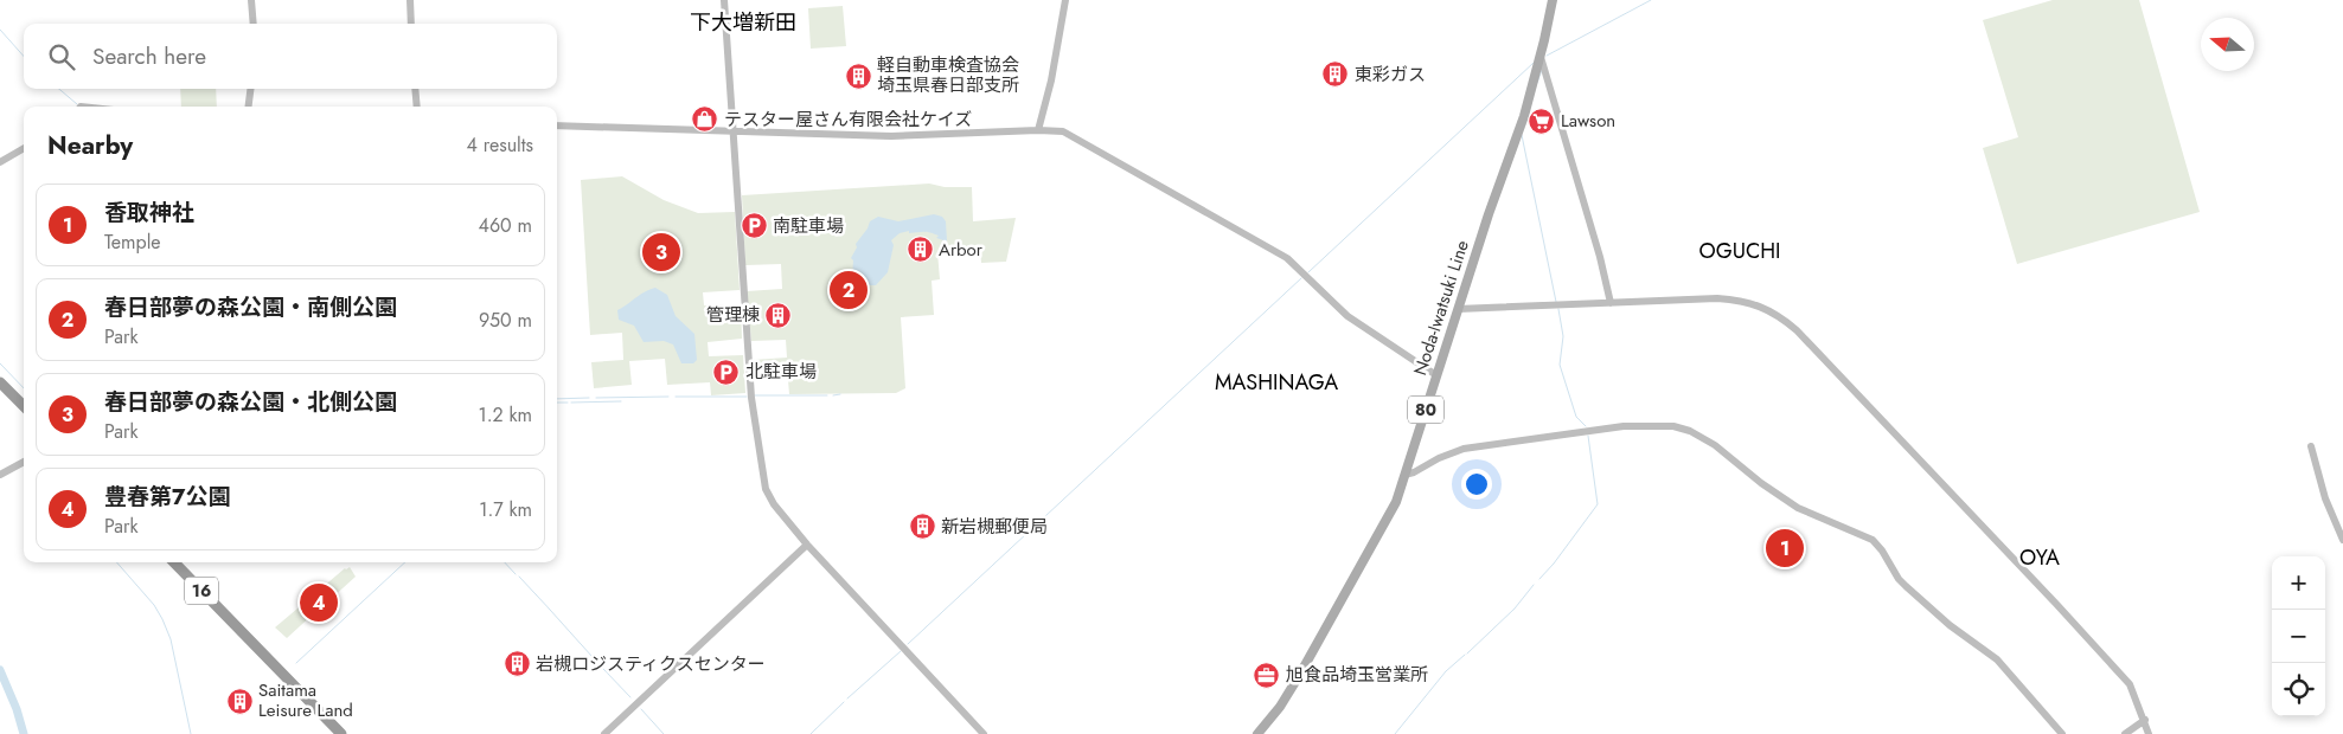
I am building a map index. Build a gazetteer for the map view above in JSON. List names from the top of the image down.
{
  "streets": {
    "highway": ["16"],
    "main road": ["Noda-Iwatsuki Line", "80"]
  },
  "districts": [
    "下大増新田",
    "OGUCHI",
    "MASHINAGA",
    "OYA"
  ],
  "places": {
    "building": [
      "東彩ガス",
      "軽自動車検査協会 埼玉県春日部支所",
      "Arbor",
      "管理棟",
      "新岩槻郵便局",
      "岩槻ロジスティクスセンター",
      "Saitama Leisure Land"
    ],
    "shop": ["テスター屋さん有限会社ケイズ"],
    "supermarket": ["Lawson"],
    "parking": ["南駐車場", "北駐車場"],
    "office": ["旭食品埼玉営業所"]
  },
  "north": "left",
  "page": {
    "search": "Search here",
    "heading": ["Nearby", "4 results"],
    "list": [
      {
        "mark": "1",
        "name": "香取神社",
        "note": "Temple",
        "value": "460 m"
      },
      {
        "mark": "2",
        "name": "春日部夢の森公園・南側公園",
        "note": "Park",
        "value": "950 m"
      },
      {
        "mark": "3",
        "name": "春日部夢の森公園・北側公園",
        "note": "Park",
        "value": "1.2 km"
      },
      {
        "mark": "4",
        "name": "豊春第7公園",
        "note": "Park",
        "value": "1.7 km"
      }
    ],
    "pins": [
      "3",
      "2",
      "1",
      "4"
    ],
    "map_buttons": ["+", "−"]
  }
}
